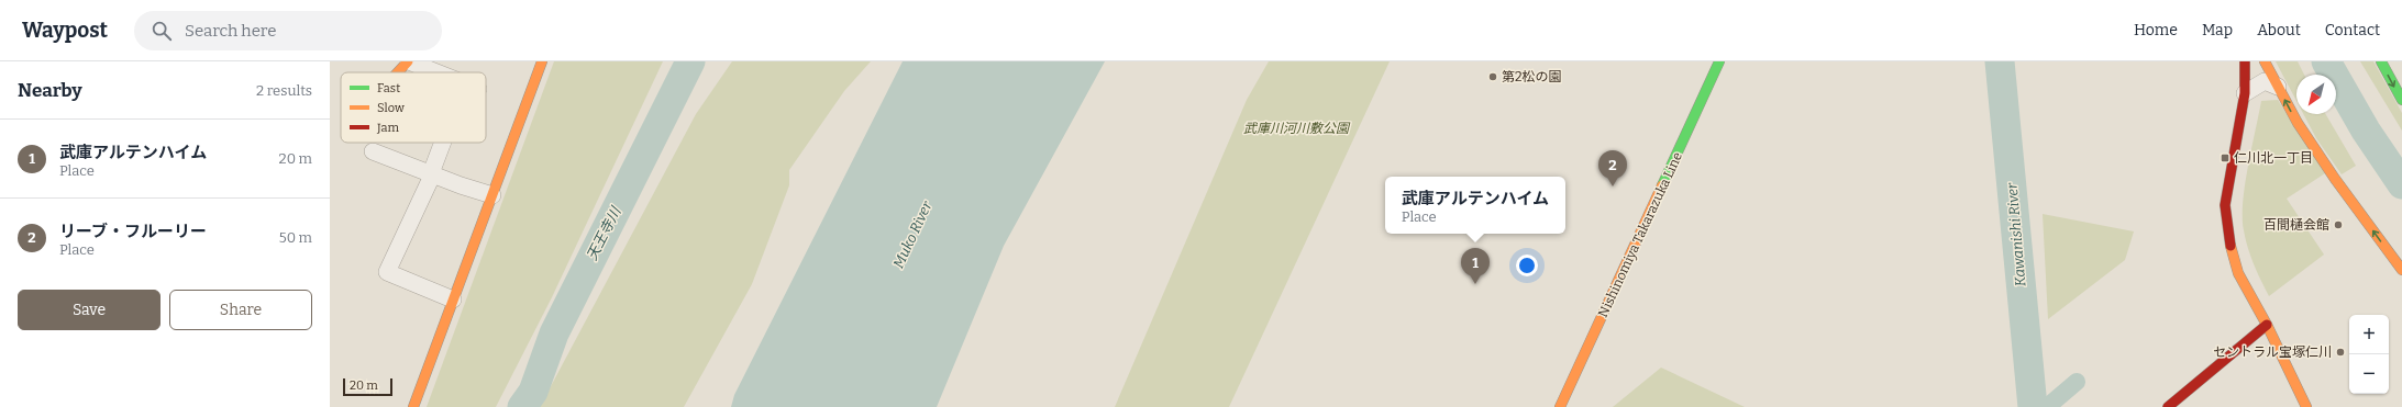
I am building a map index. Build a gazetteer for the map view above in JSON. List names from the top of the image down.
{
  "streets": {
    "street": ["Nishinomiya Takarazuka Line"]
  },
  "water": ["天王寺川", "Muko River", "Kawanishi River"],
  "parks": ["武庫川河川敷公園"],
  "places": {
    "other": ["第2松の園", "百間樋会館", "セントラル宝塚仁川"],
    "transit": ["仁川北一丁目"]
  },
  "legend": ["Fast", "Slow", "Jam"],
  "scale_bar": "20 m",
  "north": "bottom left",
  "page": {
    "header": "Waypost",
    "search": "Search here",
    "nav": [
      "Home",
      "Map",
      "About",
      "Contact"
    ],
    "heading": ["Nearby", "2 results"],
    "list": [
      {
        "mark": "1",
        "name": "武庫アルテンハイム",
        "note": "Place",
        "value": "20 m"
      },
      {
        "mark": "2",
        "name": "リーブ・フルーリー",
        "note": "Place",
        "value": "50 m"
      }
    ],
    "pins": ["2", "1"],
    "popup": ["武庫アルテンハイム", "Place"],
    "buttons": ["Save", "Share"],
    "map_buttons": ["+", "−"],
    "scale": "20 m"
  }
}
